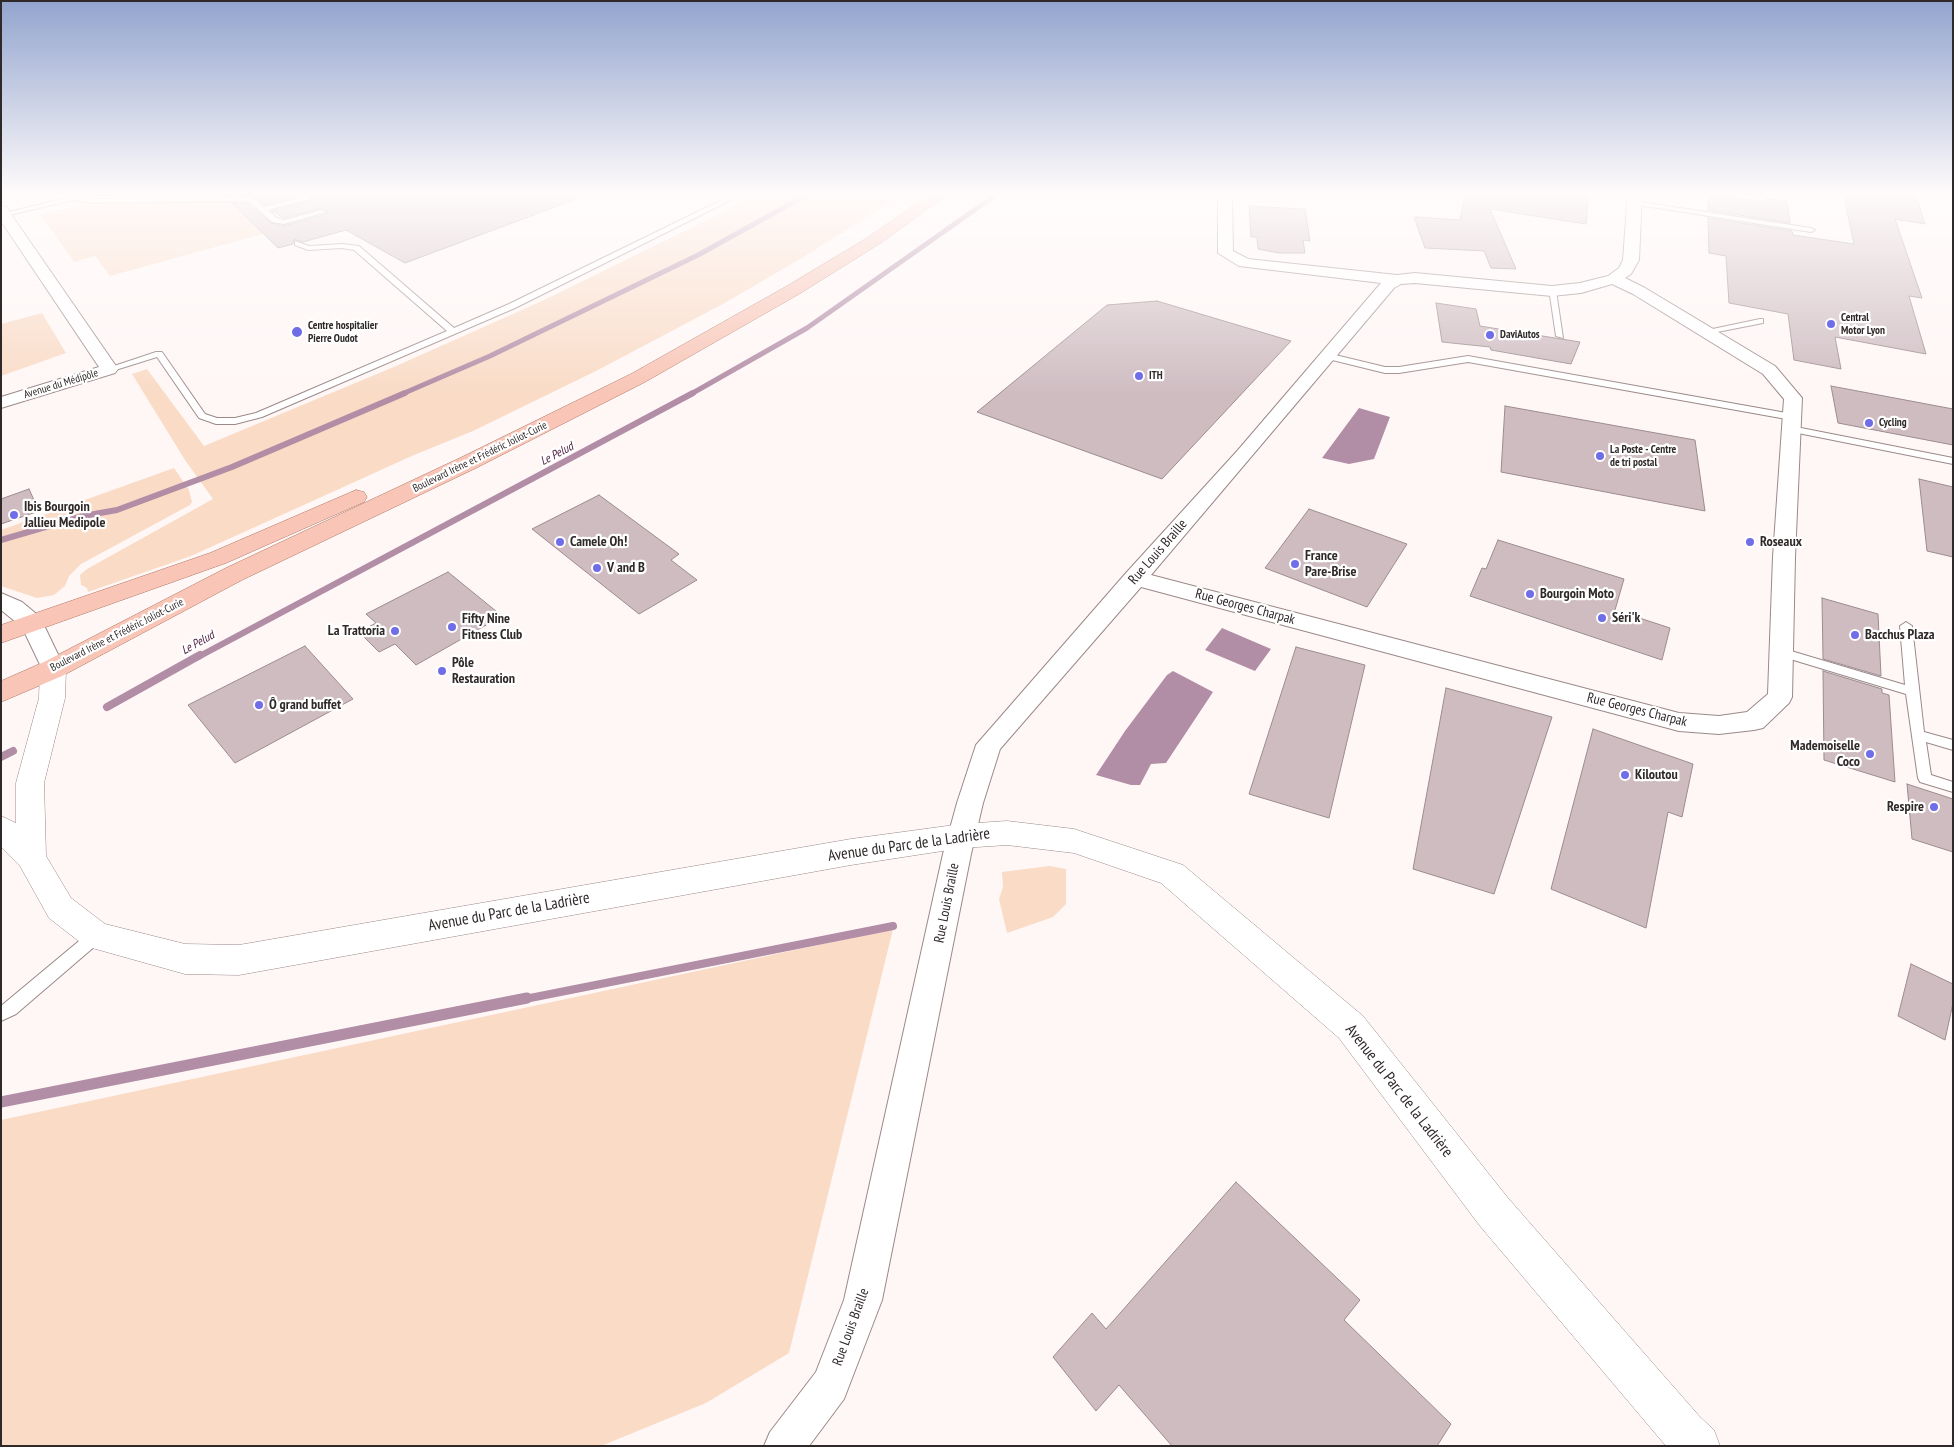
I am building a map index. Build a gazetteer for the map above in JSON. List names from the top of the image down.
{
  "streets": {
    "main road": ["Boulevard Irène et Frédéric Joliot-Curie"],
    "street": [
      "Avenue du Médipôle",
      "Rue Louis Braille",
      "Rue Georges Charpak",
      "Avenue du Parc de la Ladrière"
    ]
  },
  "crossings": [
    ["Boulevard Irène et Frédéric Joliot-Curie", "Avenue du Parc de la Ladrière"],
    ["Rue Louis Braille", "Rue Georges Charpak"],
    ["Rue Louis Braille", "Avenue du Parc de la Ladrière"]
  ],
  "water": ["Le Pelud"],
  "places": [
    "Central Motor Lyon",
    "Centre hospitalier Pierre Oudot",
    "DaviAutos",
    "ITH",
    "Cycling",
    "La Poste - Centre de tri postal",
    "Ibis Bourgoin Jallieu Medipole",
    "Camele Oh!",
    "Roseaux",
    "France Pare-Brise",
    "V and B",
    "Bourgoin Moto",
    "Séri'k",
    "Fifty Nine Fitness Club",
    "La Trattoria",
    "Bacchus Plaza",
    "Pôle Restauration",
    "Ô grand buffet",
    "Mademoiselle Coco",
    "Kiloutou",
    "Respire"
  ]
}
